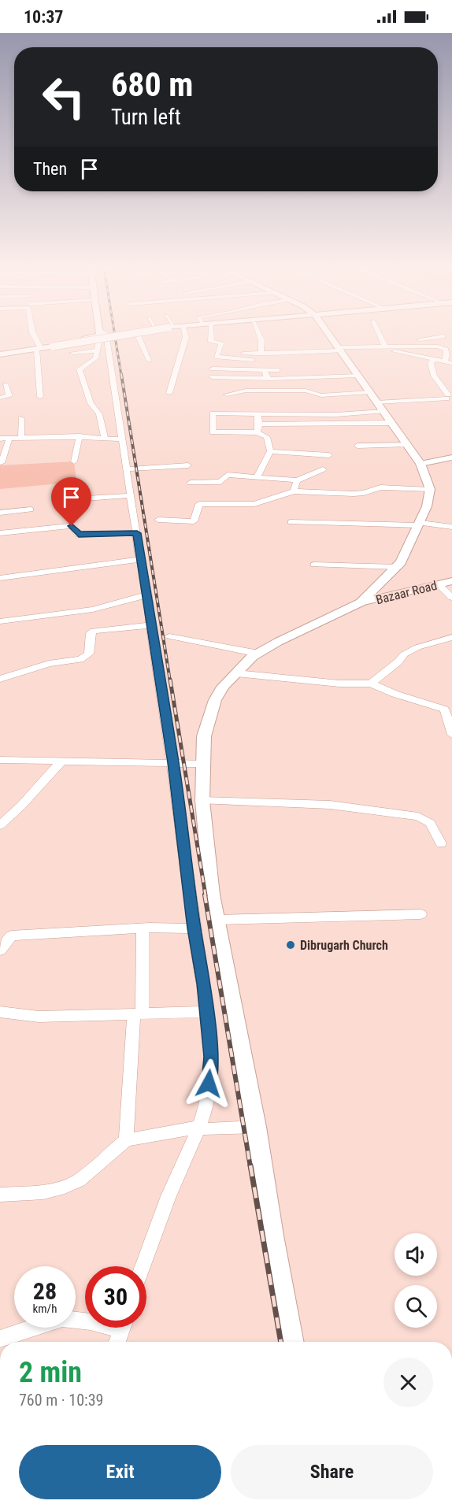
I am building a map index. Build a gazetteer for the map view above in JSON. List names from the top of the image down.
{
  "streets": {
    "street": ["Bazaar Road"]
  },
  "places": ["Dibrugarh Church"],
  "page": {
    "status": "10:37",
    "turn": ["680 m", "Turn left"],
    "then": "Then",
    "speed": "28 km/h",
    "limit": "30",
    "heading": ["2 min", "760 m · 10:39"],
    "buttons": ["Exit", "Share"]
  }
}
